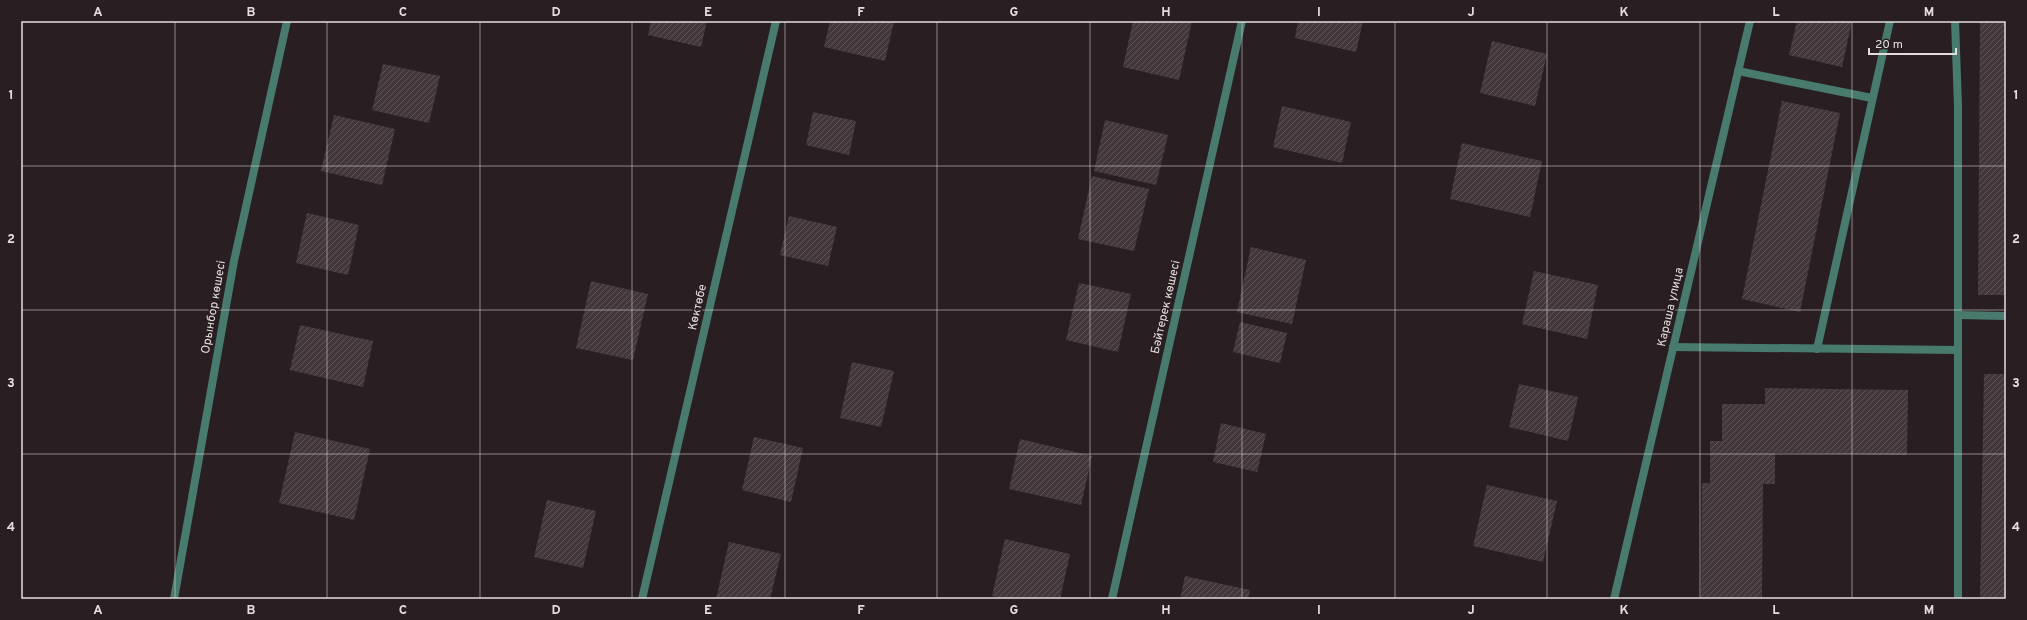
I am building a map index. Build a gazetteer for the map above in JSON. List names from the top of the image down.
{
  "streets": {
    "street": [
      "Орынбор көшесі",
      "Көктөбе",
      "Бәйтерек көшесі",
      "Караша улица"
    ]
  },
  "scale_bar": "20 m",
  "grid": {
    "columns": [
      "A",
      "B",
      "C",
      "D",
      "E",
      "F",
      "G",
      "H",
      "I",
      "J",
      "K",
      "L",
      "M"
    ],
    "rows": [
      "1",
      "2",
      "3",
      "4"
    ]
  }
}
